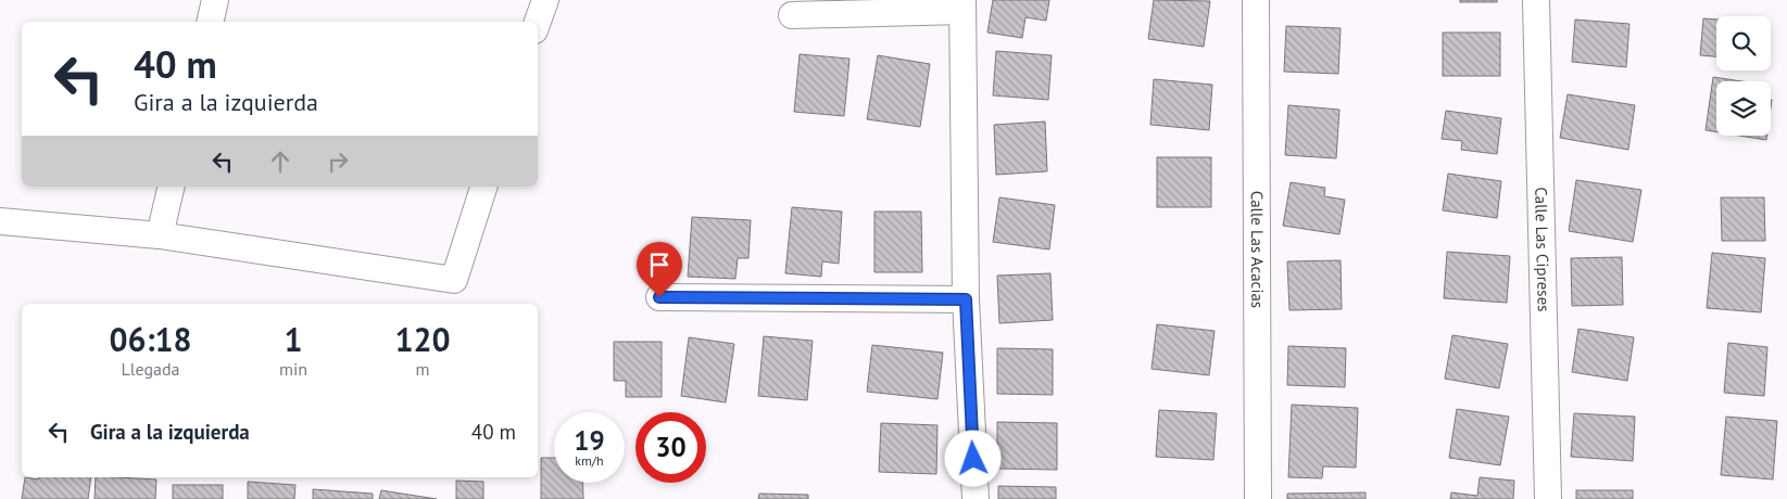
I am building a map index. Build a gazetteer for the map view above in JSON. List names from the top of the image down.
{
  "streets": {
    "street": ["Calle Las Acacias", "Calle Las Cipreses"]
  },
  "page": {
    "turn": ["40 m", "Gira a la izquierda"],
    "eta": [
      "06:18",
      "Llegada",
      "1",
      "min",
      "120",
      "m"
    ],
    "list": [
      {
        "name": "Gira a la izquierda",
        "value": "40 m"
      }
    ],
    "speed": "19 km/h",
    "limit": "30"
  }
}
